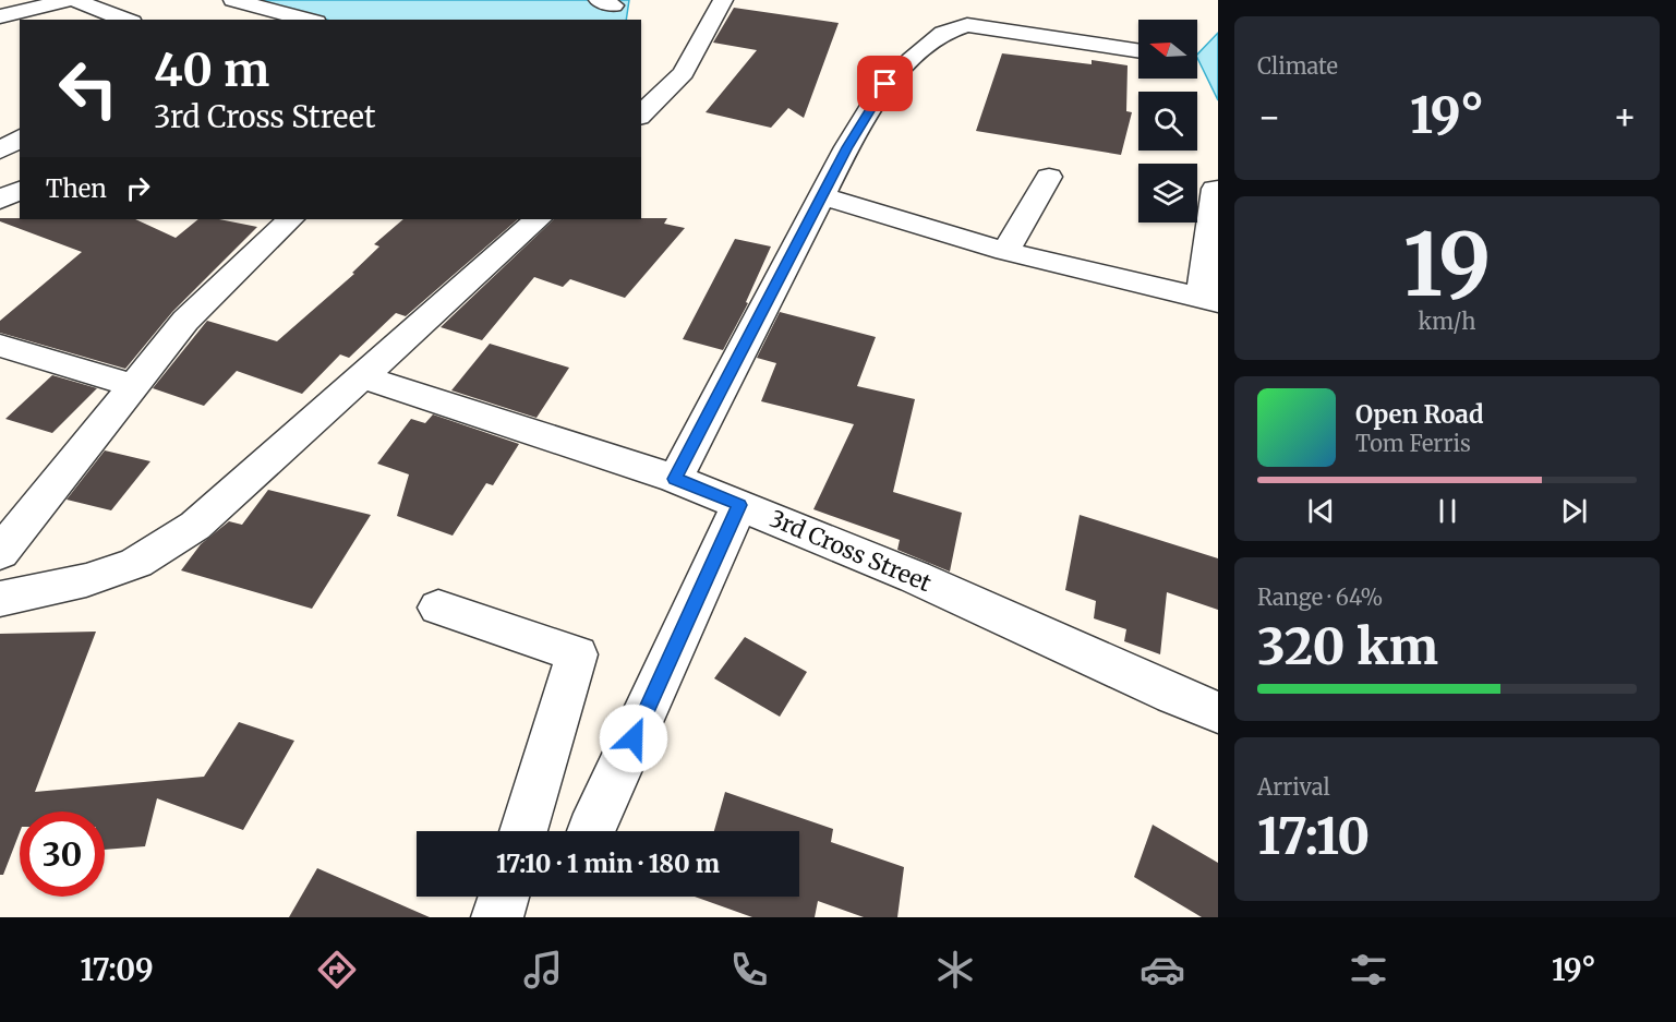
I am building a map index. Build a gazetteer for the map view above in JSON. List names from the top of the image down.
{
  "streets": {
    "street": ["3rd Cross Street"]
  },
  "north": "left",
  "page": {
    "tile": [
      "Climate",
      ["19", "km/h"],
      ["Range · 64%", "320 km"],
      ["Arrival", "17:10"]
    ],
    "turn": ["40 m", "3rd Cross Street"],
    "heat": ["−", "19°", "+"],
    "then": "Then",
    "song": ["Open Road", "Tom Ferris"],
    "limit": "30",
    "trip": "17:10 · 1 min · 180 m",
    "tabs": ["17:09", "19°"]
  }
}
